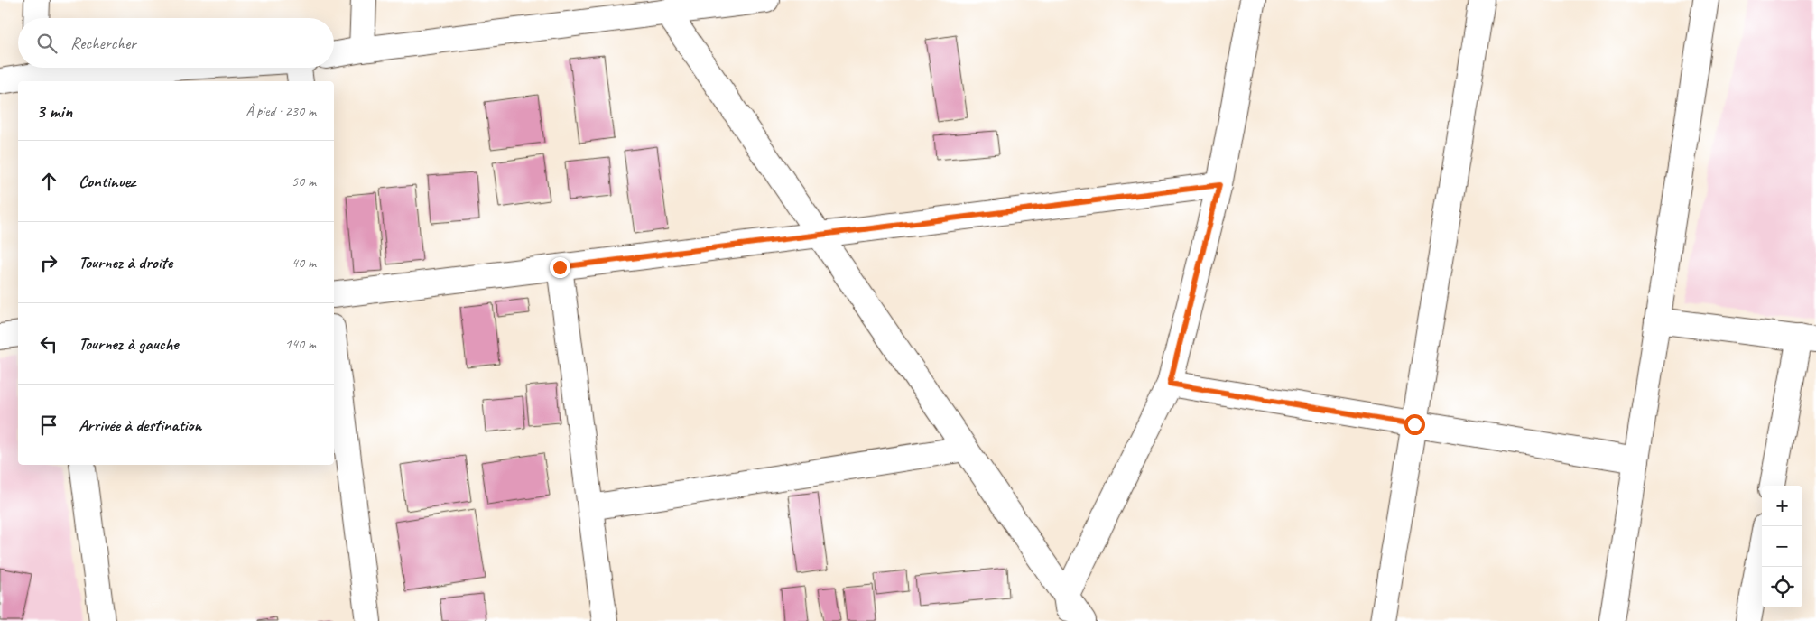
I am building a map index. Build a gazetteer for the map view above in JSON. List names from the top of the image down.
{
  "page": {
    "search": "Rechercher",
    "heading": ["3 min", "À pied · 230 m"],
    "list": [
      ["Continuez", "50 m"],
      ["Tournez à droite", "40 m"],
      ["Tournez à gauche", "140 m"],
      "Arrivée à destination"
    ],
    "map_buttons": ["+", "−"]
  }
}
